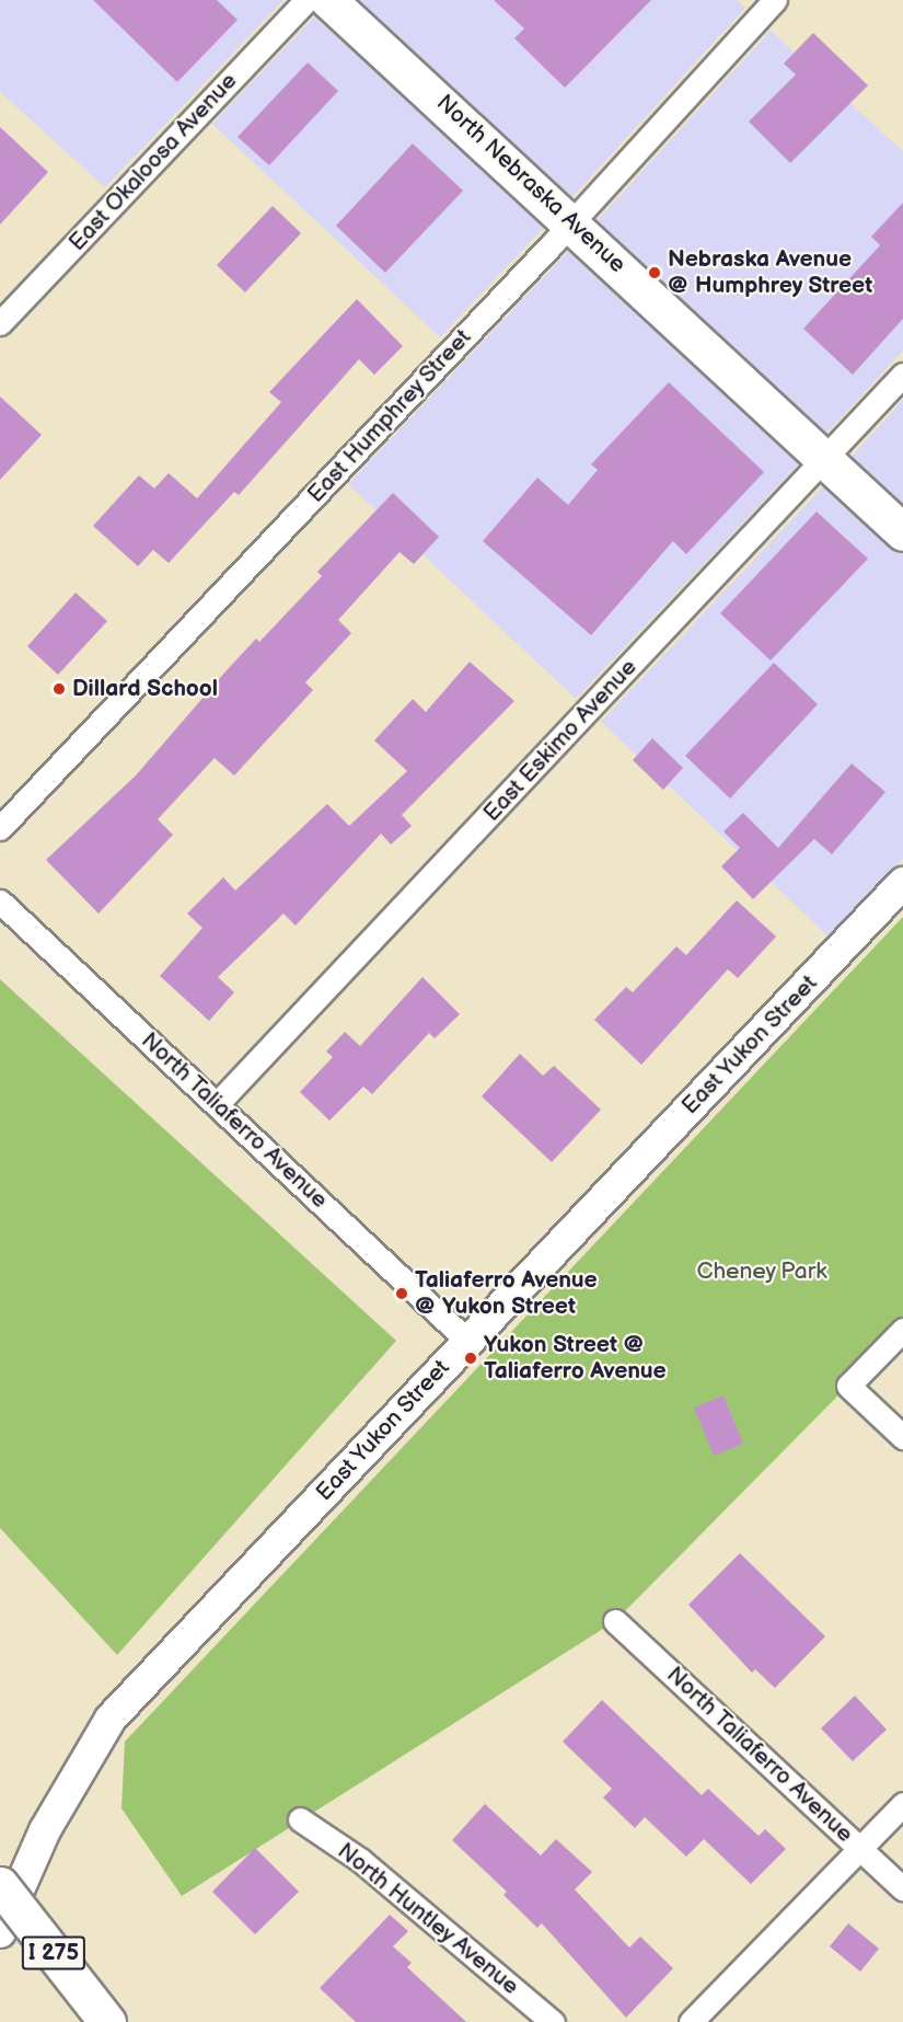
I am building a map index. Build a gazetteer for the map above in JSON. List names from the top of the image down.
{
  "streets": {
    "main road": ["North Nebraska Avenue", "I 275"],
    "street": [
      "East Okaloosa Avenue",
      "East Humphrey Street",
      "East Eskimo Avenue",
      "East Yukon Street",
      "North Taliaferro Avenue",
      "North Huntley Avenue"
    ]
  },
  "crossings": [
    ["North Nebraska Avenue", "East Humphrey Street"],
    ["North Nebraska Avenue", "East Eskimo Avenue"],
    ["East Eskimo Avenue", "North Taliaferro Avenue"],
    ["East Yukon Street", "North Taliaferro Avenue"]
  ],
  "parks": ["Cheney Park"],
  "places": [
    "Nebraska Avenue @ Humphrey Street",
    "Dillard School",
    "Taliaferro Avenue @ Yukon Street",
    "Yukon Street @ Taliaferro Avenue"
  ]
}
